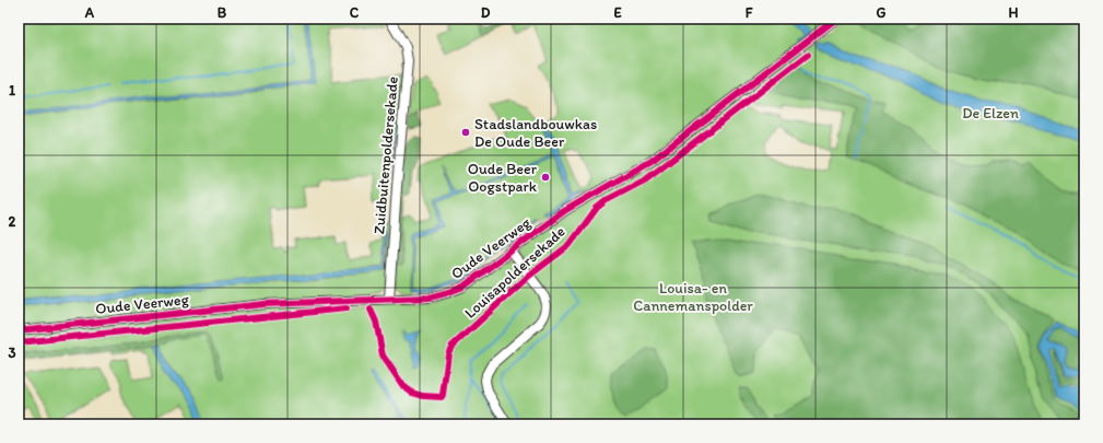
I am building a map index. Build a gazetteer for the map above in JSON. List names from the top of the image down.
{
  "streets": {
    "street": ["Zuidbuitenpoldersekade", "Oude Veerweg"],
    "cycle path": ["Louisapoldersekade"]
  },
  "crossings": [
    ["Zuidbuitenpoldersekade", "Oude Veerweg"]
  ],
  "parks": ["De Elzen", "Louisa- en Cannemanspolder"],
  "places": ["Stadslandbouwkas De Oude Beer", "Oude Beer Oogstpark"],
  "grid": {
    "columns": [
      "A",
      "B",
      "C",
      "D",
      "E",
      "F",
      "G",
      "H"
    ],
    "rows": ["1", "2", "3"]
  }
}
